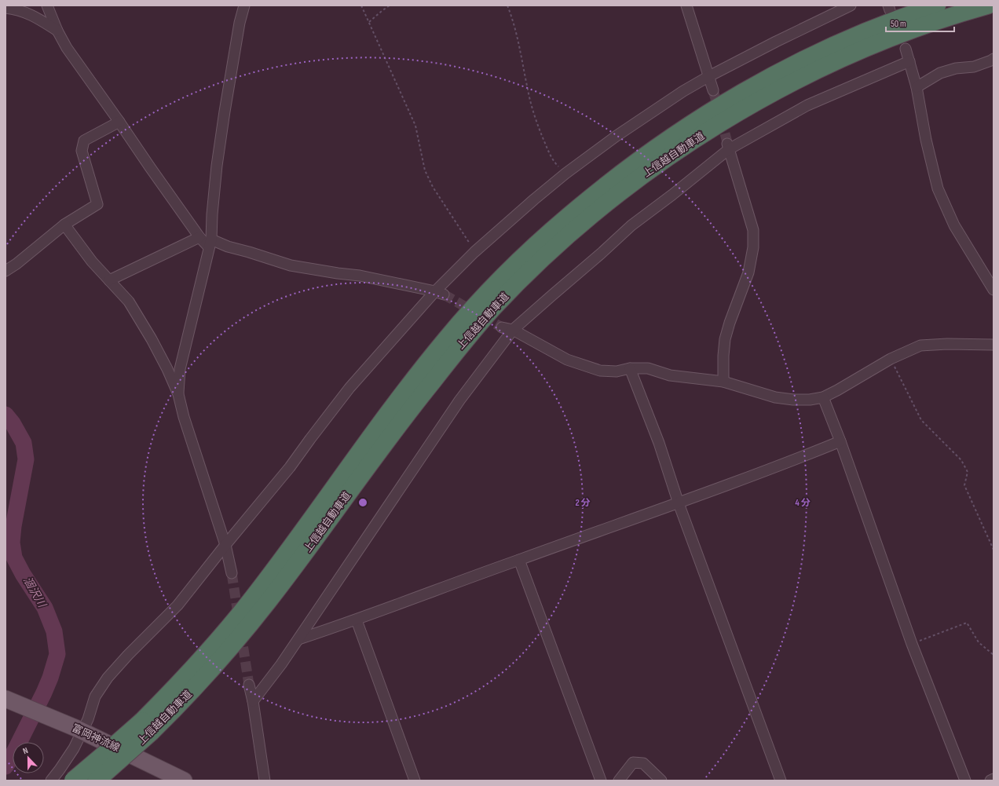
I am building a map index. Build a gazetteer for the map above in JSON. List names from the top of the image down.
{
  "streets": {
    "highway": ["上信越自動車道"],
    "main road": ["富岡神流線"]
  },
  "water": ["涸沢川"],
  "scale_bar": "50 m",
  "north": "top",
  "rings": ["2 分", "4 分"]
}
